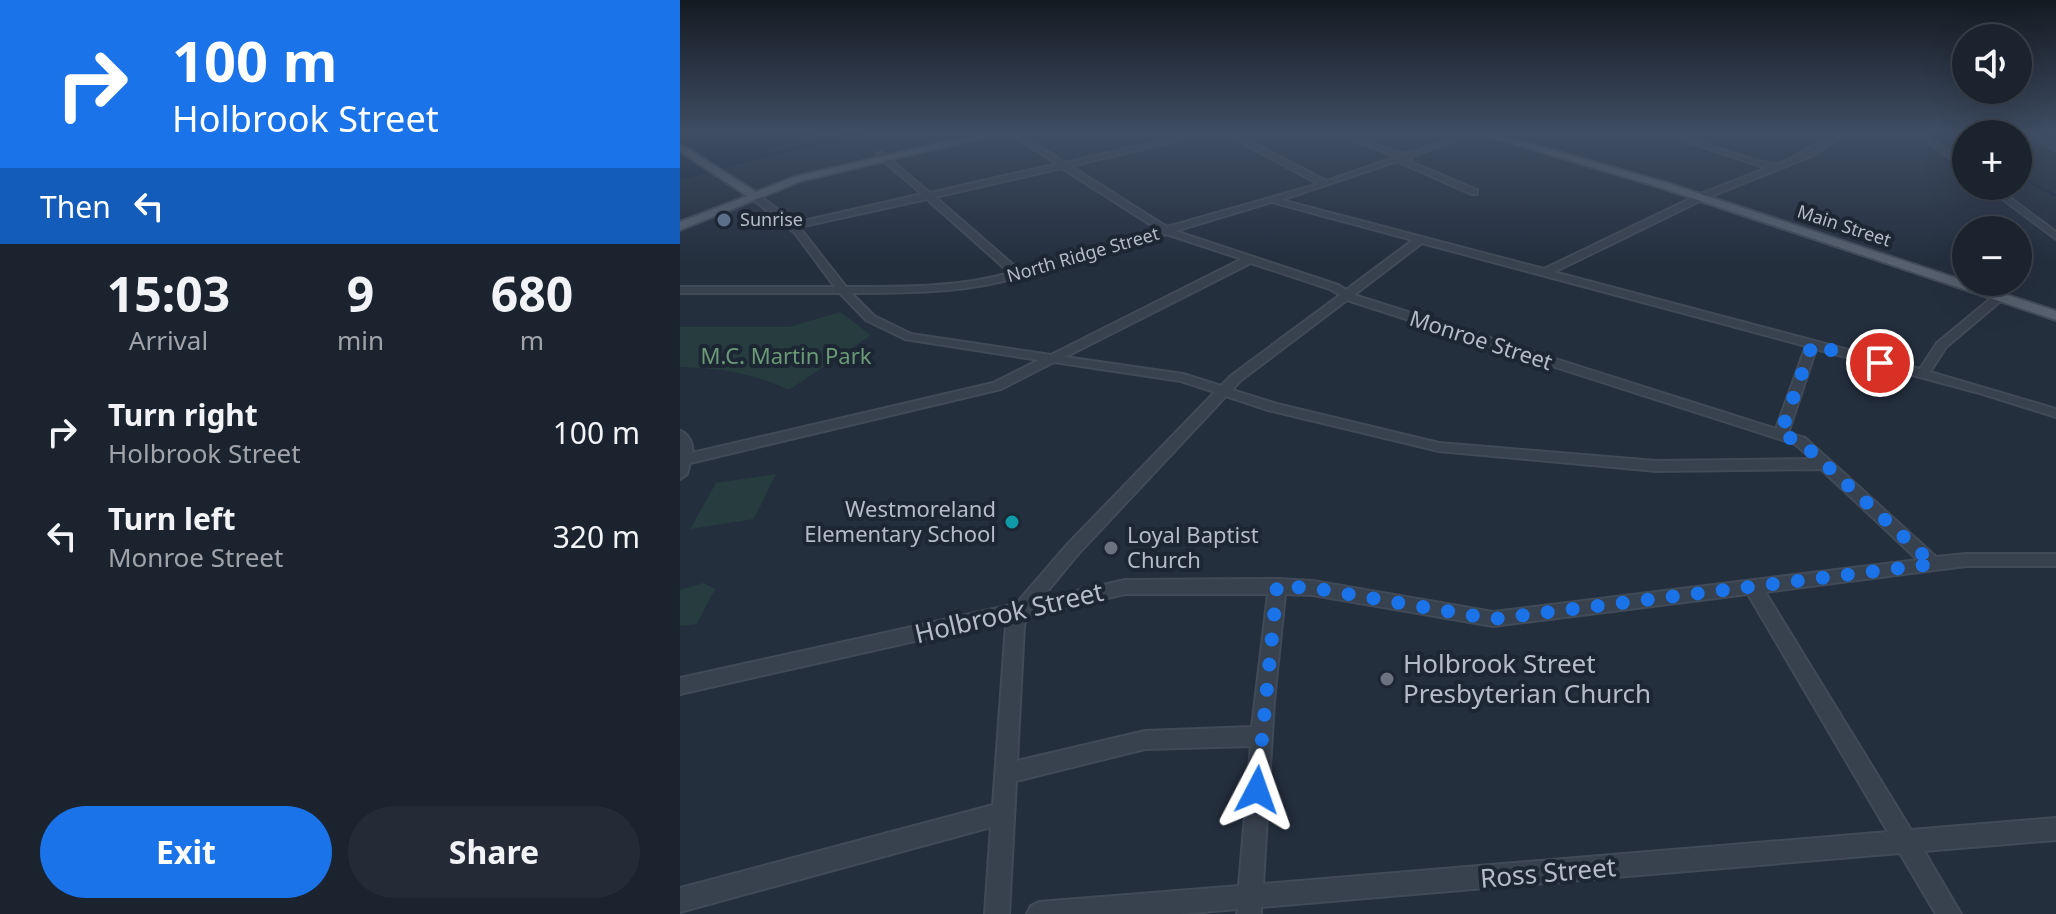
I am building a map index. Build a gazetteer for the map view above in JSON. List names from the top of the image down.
{
  "streets": {
    "main road": ["Main Street"],
    "street": [
      "North Ridge Street",
      "Monroe Street",
      "Holbrook Street",
      "Ross Street"
    ]
  },
  "crossings": [
    ["North Ridge Street", "Monroe Street"],
    ["Monroe Street", "Holbrook Street"]
  ],
  "parks": ["M.C. Martin Park"],
  "places": [
    "Sunrise",
    "Westmoreland Elementary School",
    "Loyal Baptist Church",
    "Holbrook Street Presbyterian Church"
  ],
  "page": {
    "turn": ["100 m", "Holbrook Street"],
    "map_buttons": ["+", "−"],
    "then": "Then",
    "eta": [
      "15:03",
      "Arrival",
      "9",
      "min",
      "680",
      "m"
    ],
    "list": [
      {
        "name": "Turn right",
        "note": "Holbrook Street",
        "value": "100 m"
      },
      {
        "name": "Turn left",
        "note": "Monroe Street",
        "value": "320 m"
      }
    ],
    "buttons": ["Exit", "Share"]
  }
}
